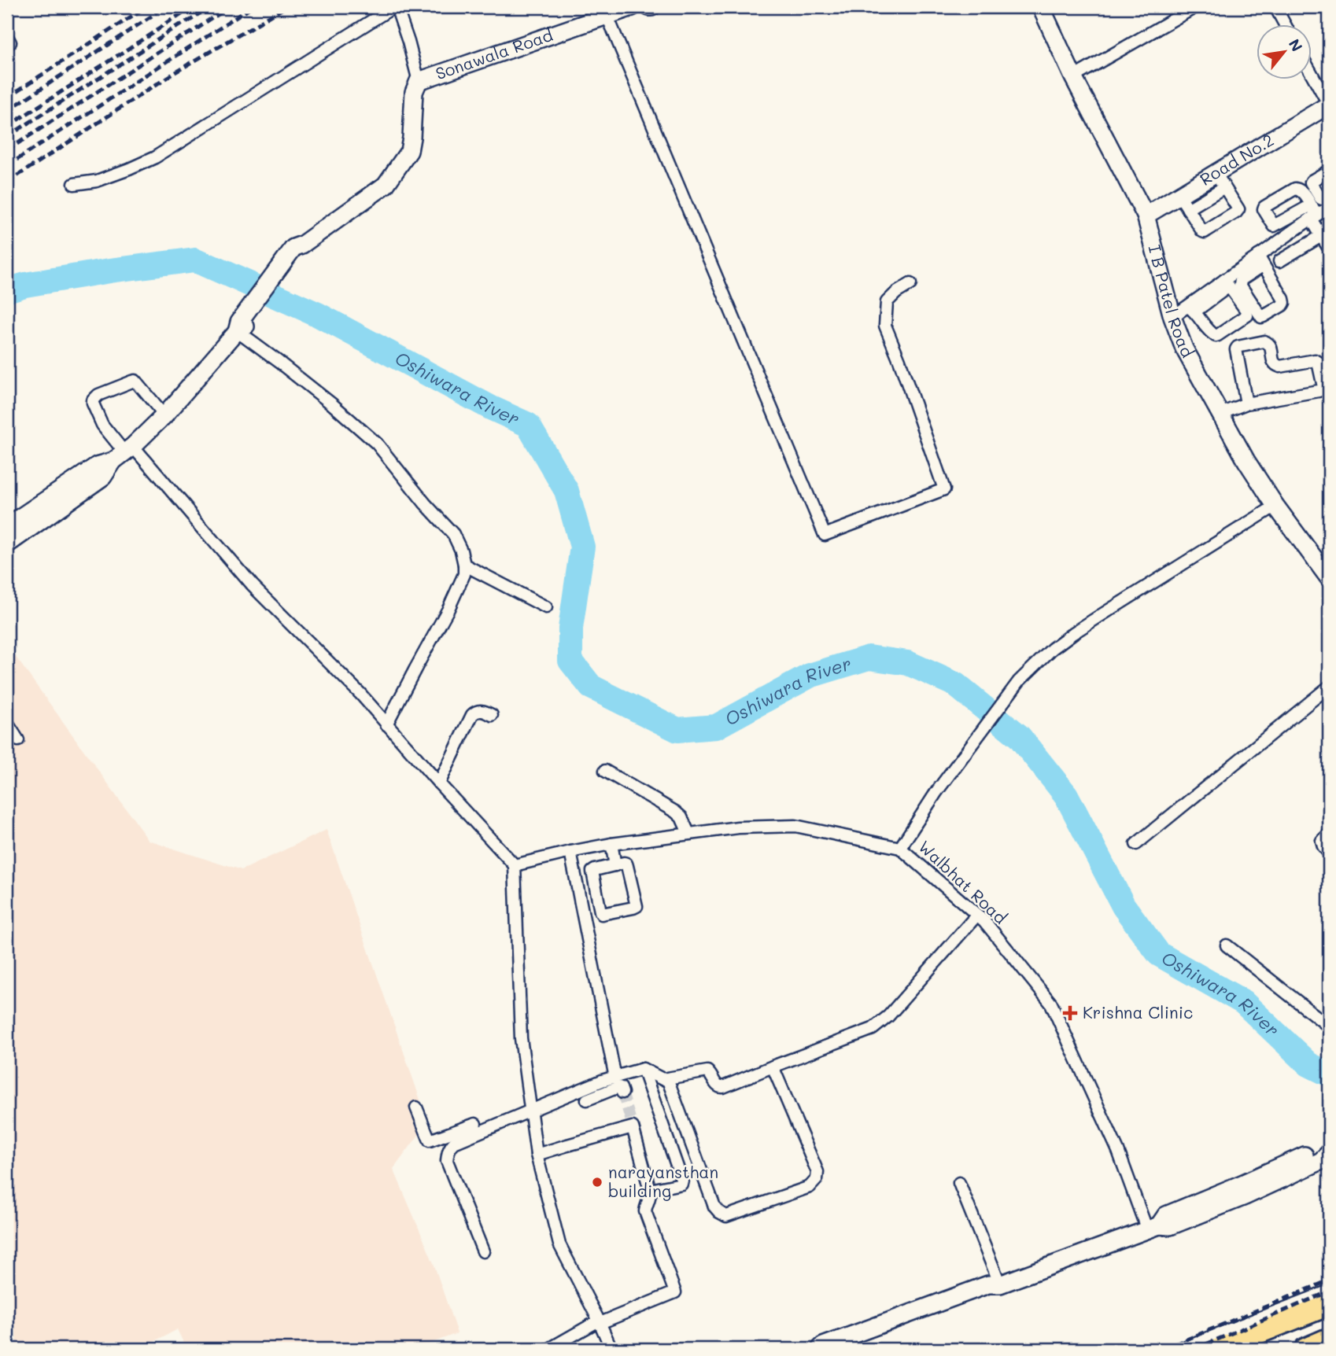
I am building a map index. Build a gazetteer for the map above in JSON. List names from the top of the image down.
{
  "streets": {
    "street": [
      "Sonawala Road",
      "Road No.2",
      "I B Patel Road",
      "Walbhat Road"
    ]
  },
  "crossings": [
    ["Road No.2", "I B Patel Road"]
  ],
  "water": ["Oshiwara River"],
  "places": {
    "health": ["Krishna Clinic"],
    "other": ["narayansthan building"]
  },
  "north": "top right"
}
